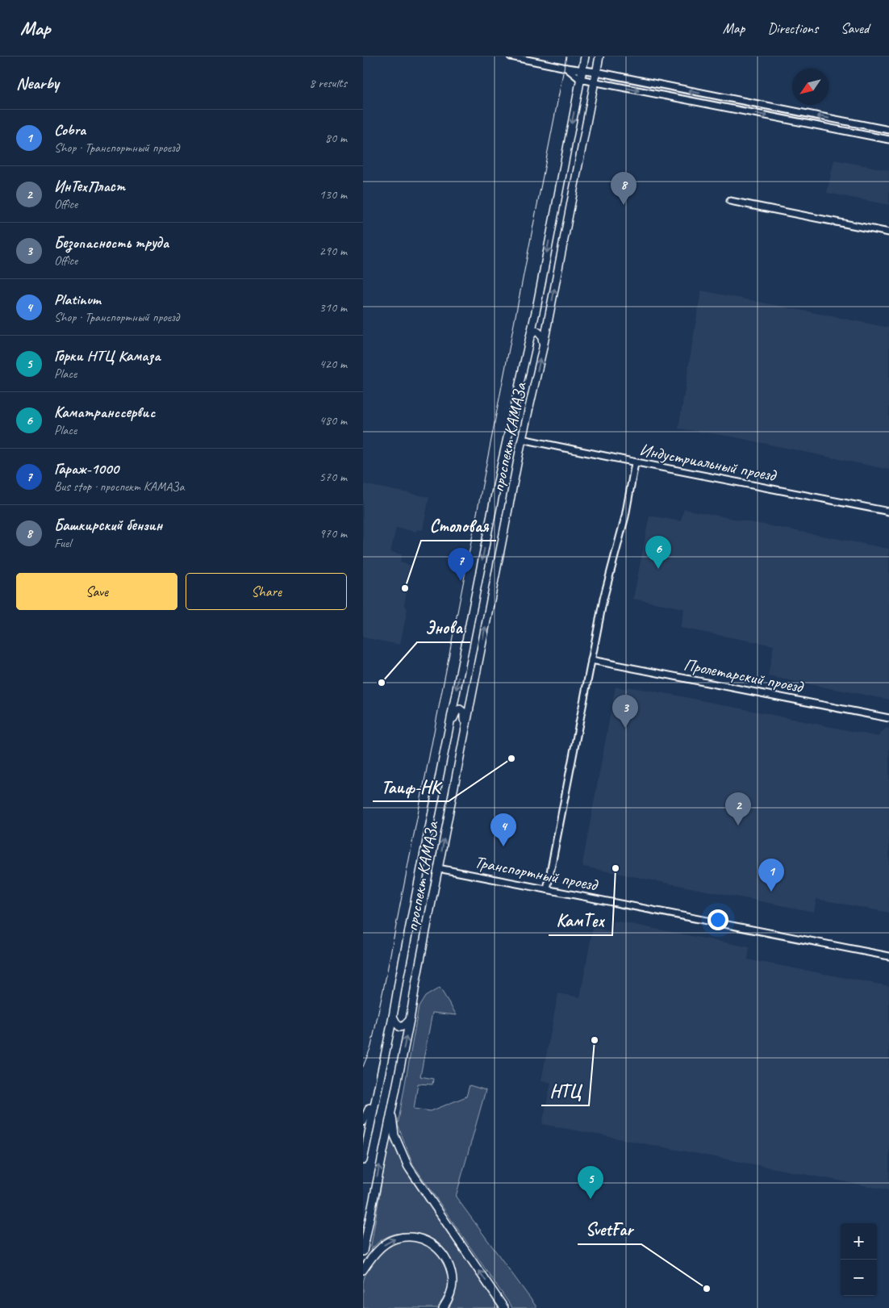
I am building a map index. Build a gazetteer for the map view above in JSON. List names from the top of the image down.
{
  "streets": {
    "main road": ["проспект КАМАЗа"],
    "street": ["Индустриальный проезд", "Пролетарский проезд", "Транспортный проезд"]
  },
  "crossings": [
    ["проспект КАМАЗа", "Индустриальный проезд"],
    ["проспект КАМАЗа", "Транспортный проезд"]
  ],
  "places": [
    "Столовая",
    "Энова",
    "Таиф-НК",
    "КамТех",
    "НТЦ",
    "SvetFar"
  ],
  "north": "bottom left",
  "page": {
    "header": "Map",
    "nav": ["Map", "Directions", "Saved"],
    "heading": ["Nearby", "8 results"],
    "list": [
      {
        "mark": "1",
        "name": "Cobra",
        "note": "Shop · Транспортный проезд",
        "value": "80 m"
      },
      {
        "mark": "2",
        "name": "ИнТехПласт",
        "note": "Office",
        "value": "130 m"
      },
      {
        "mark": "3",
        "name": "Безопасность труда",
        "note": "Office",
        "value": "290 m"
      },
      {
        "mark": "4",
        "name": "Platinum",
        "note": "Shop · Транспортный проезд",
        "value": "310 m"
      },
      {
        "mark": "5",
        "name": "Горки НТЦ Камаза",
        "note": "Place",
        "value": "420 m"
      },
      {
        "mark": "6",
        "name": "Каматранссервис",
        "note": "Place",
        "value": "480 m"
      },
      {
        "mark": "7",
        "name": "Гараж-1000",
        "note": "Bus stop · проспект КАМАЗа",
        "value": "570 m"
      },
      {
        "mark": "8",
        "name": "Башкирский бензин",
        "note": "Fuel",
        "value": "970 m"
      }
    ],
    "pins": [
      "8",
      "6",
      "7",
      "3",
      "2",
      "4",
      "1",
      "5"
    ],
    "buttons": ["Save", "Share"],
    "map_buttons": ["+", "−"]
  }
}
